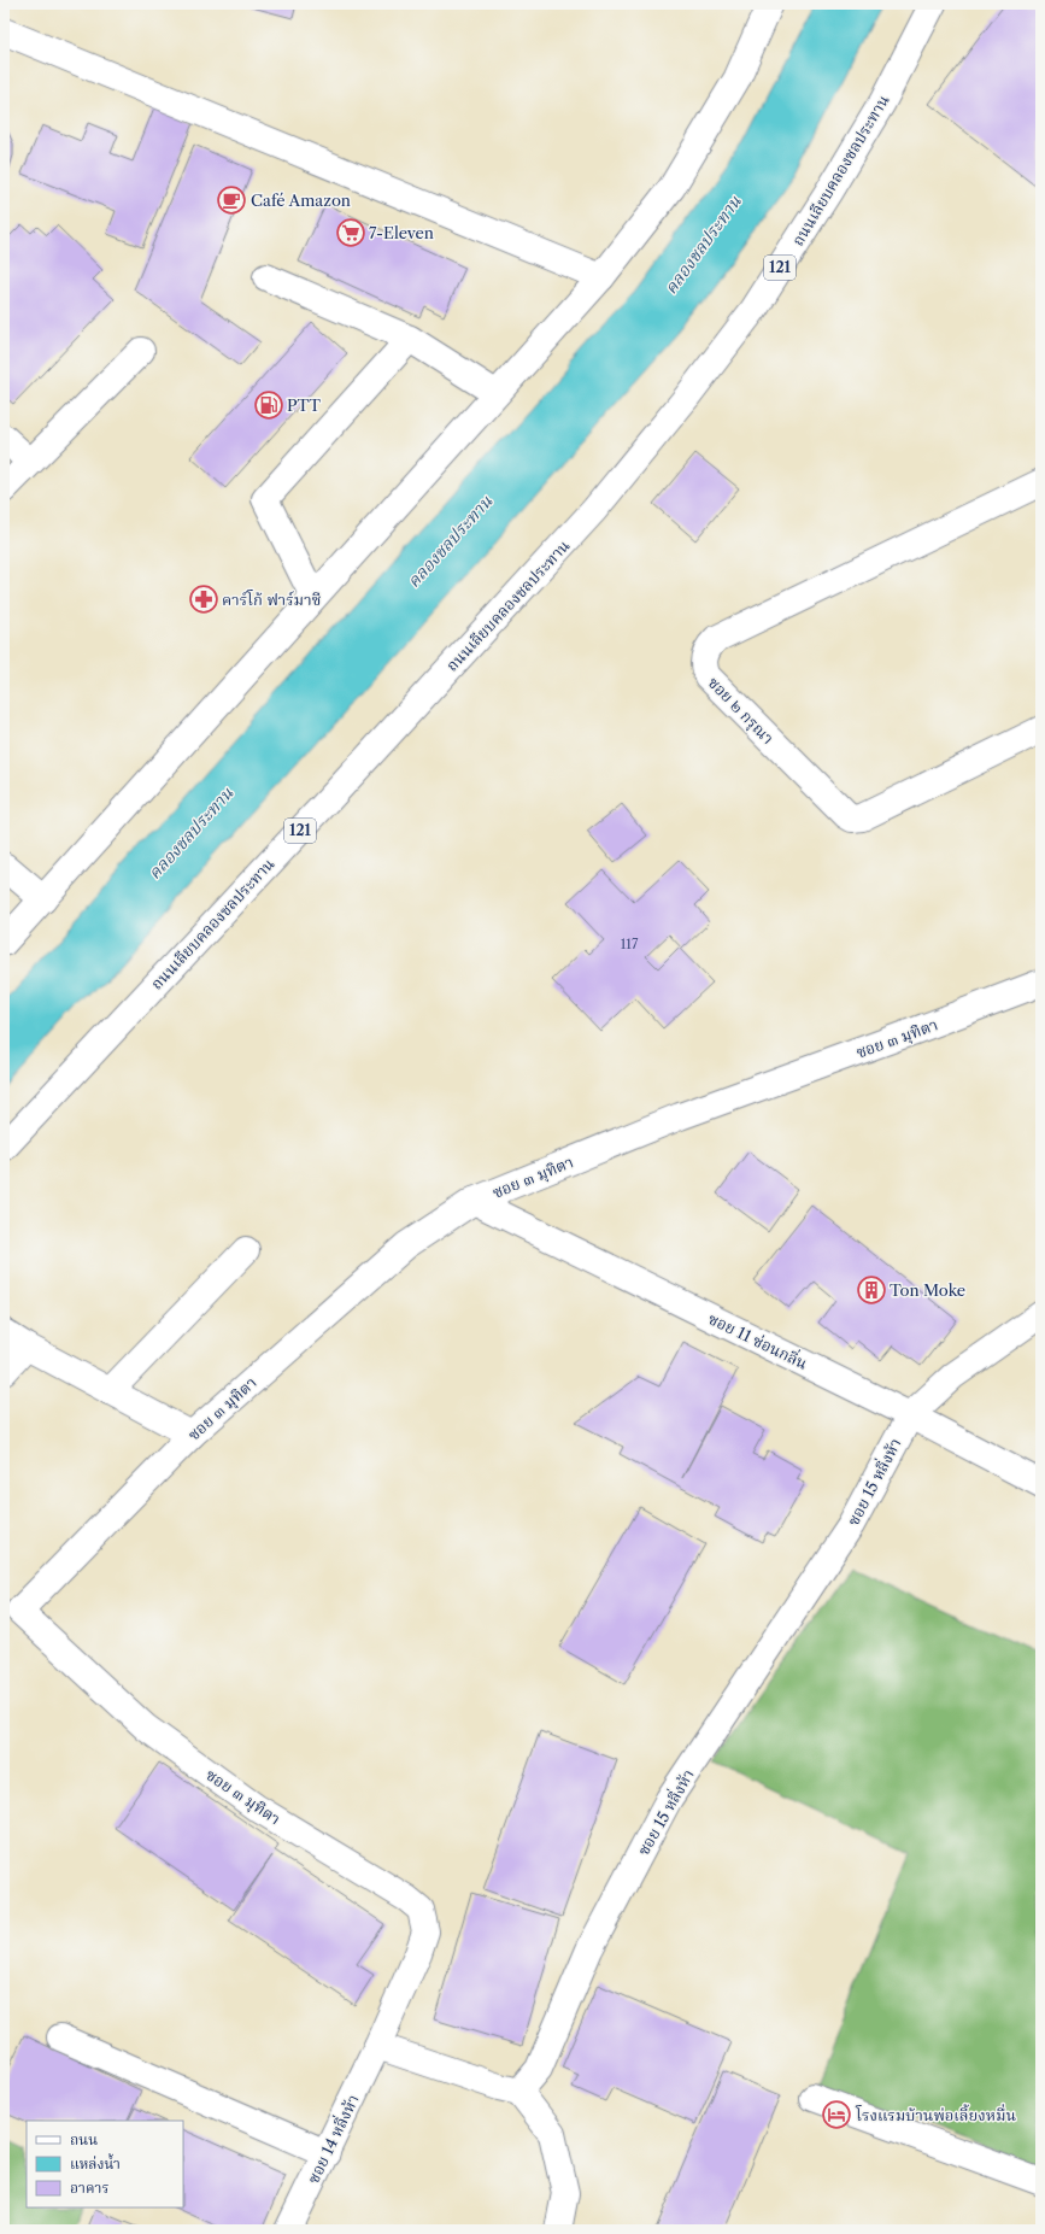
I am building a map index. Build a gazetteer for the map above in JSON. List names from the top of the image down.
{
  "streets": {
    "street": [
      "ถนนเลียบคลองชลประทาน",
      "121",
      "ซอย ๒ กรุณา",
      "ซอย ๓ มุทิตา",
      "ซอย 11 ซ่อนกลิ่น",
      "ซอย 15 หลิ่งห้า",
      "ซอย 14 หลิ่งห้า"
    ]
  },
  "crossings": [
    ["ซอย ๓ มุทิตา", "ซอย 11 ซ่อนกลิ่น"],
    ["ซอย ๓ มุทิตา", "ซอย 14 หลิ่งห้า"],
    ["ซอย 11 ซ่อนกลิ่น", "ซอย 15 หลิ่งห้า"]
  ],
  "water": ["คลองชลประทาน"],
  "places": {
    "cafe": ["Café Amazon"],
    "supermarket": ["7-Eleven"],
    "fuel station": ["PTT"],
    "pharmacy": ["คาร์โก้ ฟาร์มาซี"],
    "building": ["Ton Moke"],
    "hotel": ["โรงแรมบ้านพ่อเลี้ยงหมื่น"]
  },
  "house_numbers": ["117"],
  "legend": ["ถนน", "แหล่งน้ำ", "อาคาร"]
}
